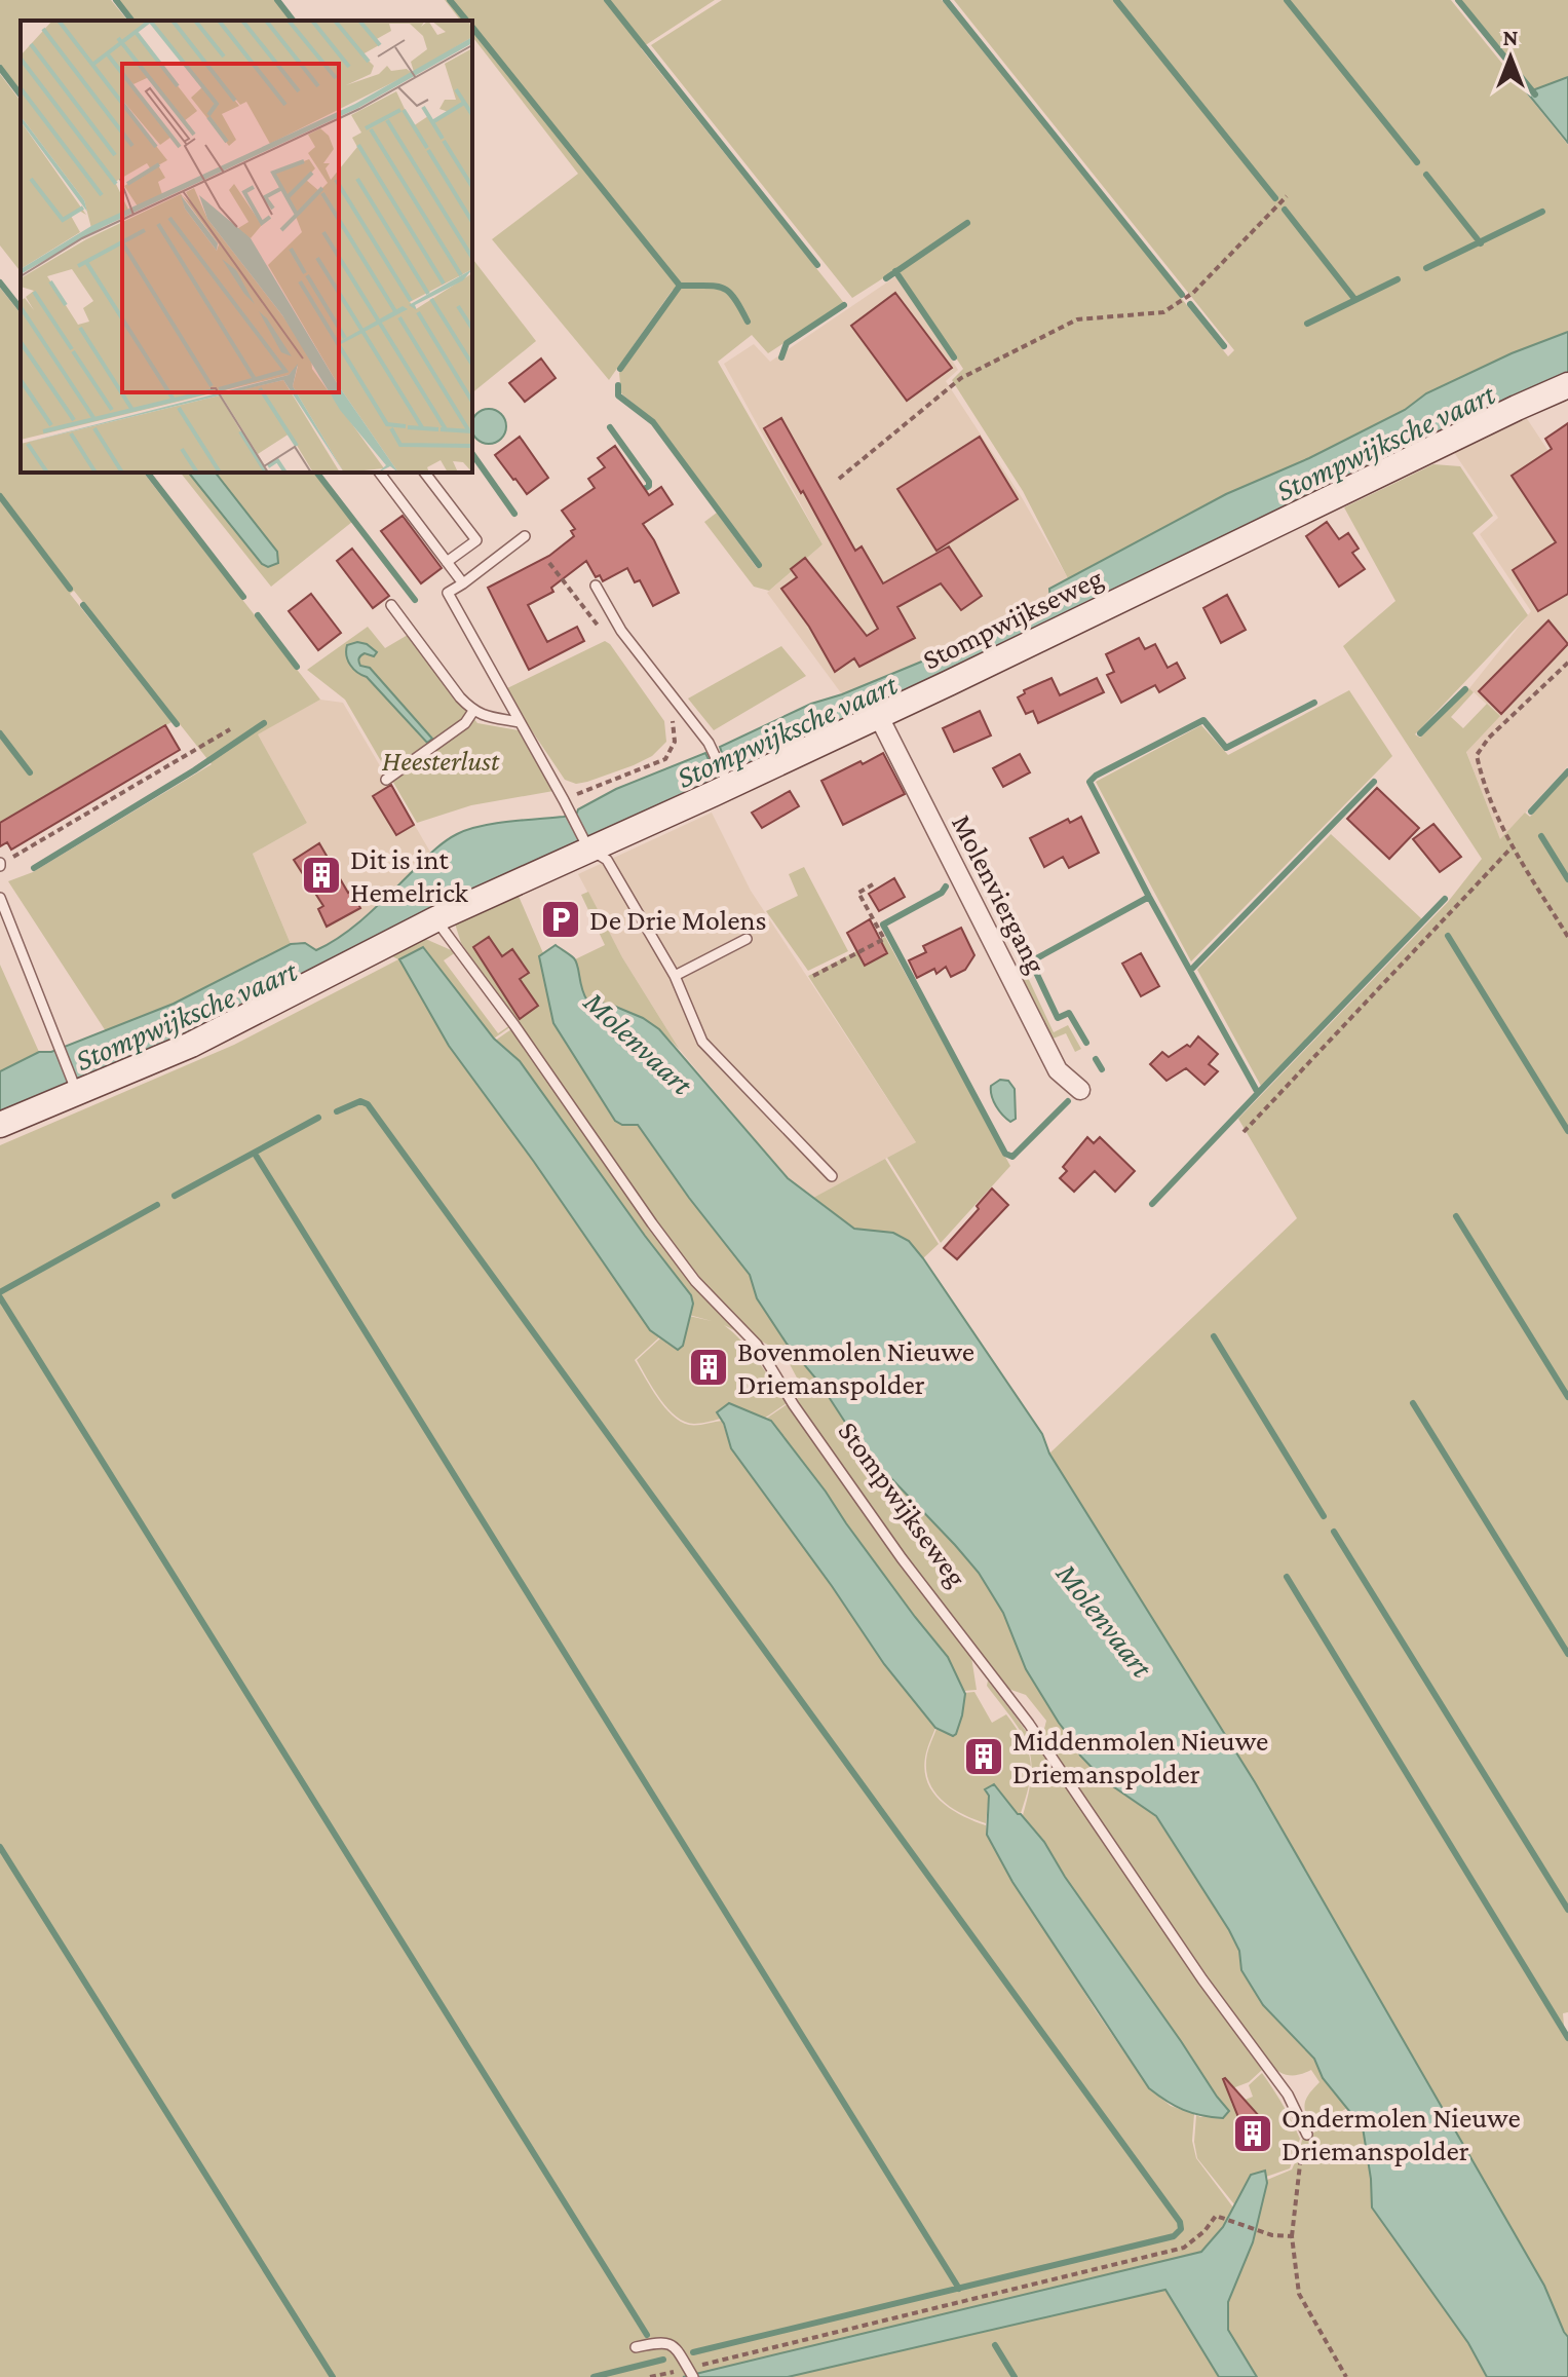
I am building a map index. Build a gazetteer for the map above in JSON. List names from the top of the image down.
{
  "streets": {
    "street": ["Stompwijkseweg", "Molenviergang"]
  },
  "crossings": [
    ["Stompwijkseweg", "Molenviergang"]
  ],
  "water": ["Stompwijksche vaart", "Molenvaart"],
  "parks": ["Heesterlust"],
  "places": {
    "building": [
      "Dit is int Hemelrick",
      "Bovenmolen Nieuwe Driemanspolder",
      "Middenmolen Nieuwe Driemanspolder",
      "Ondermolen Nieuwe Driemanspolder"
    ],
    "parking": ["De Drie Molens"]
  },
  "north": "top"
}
